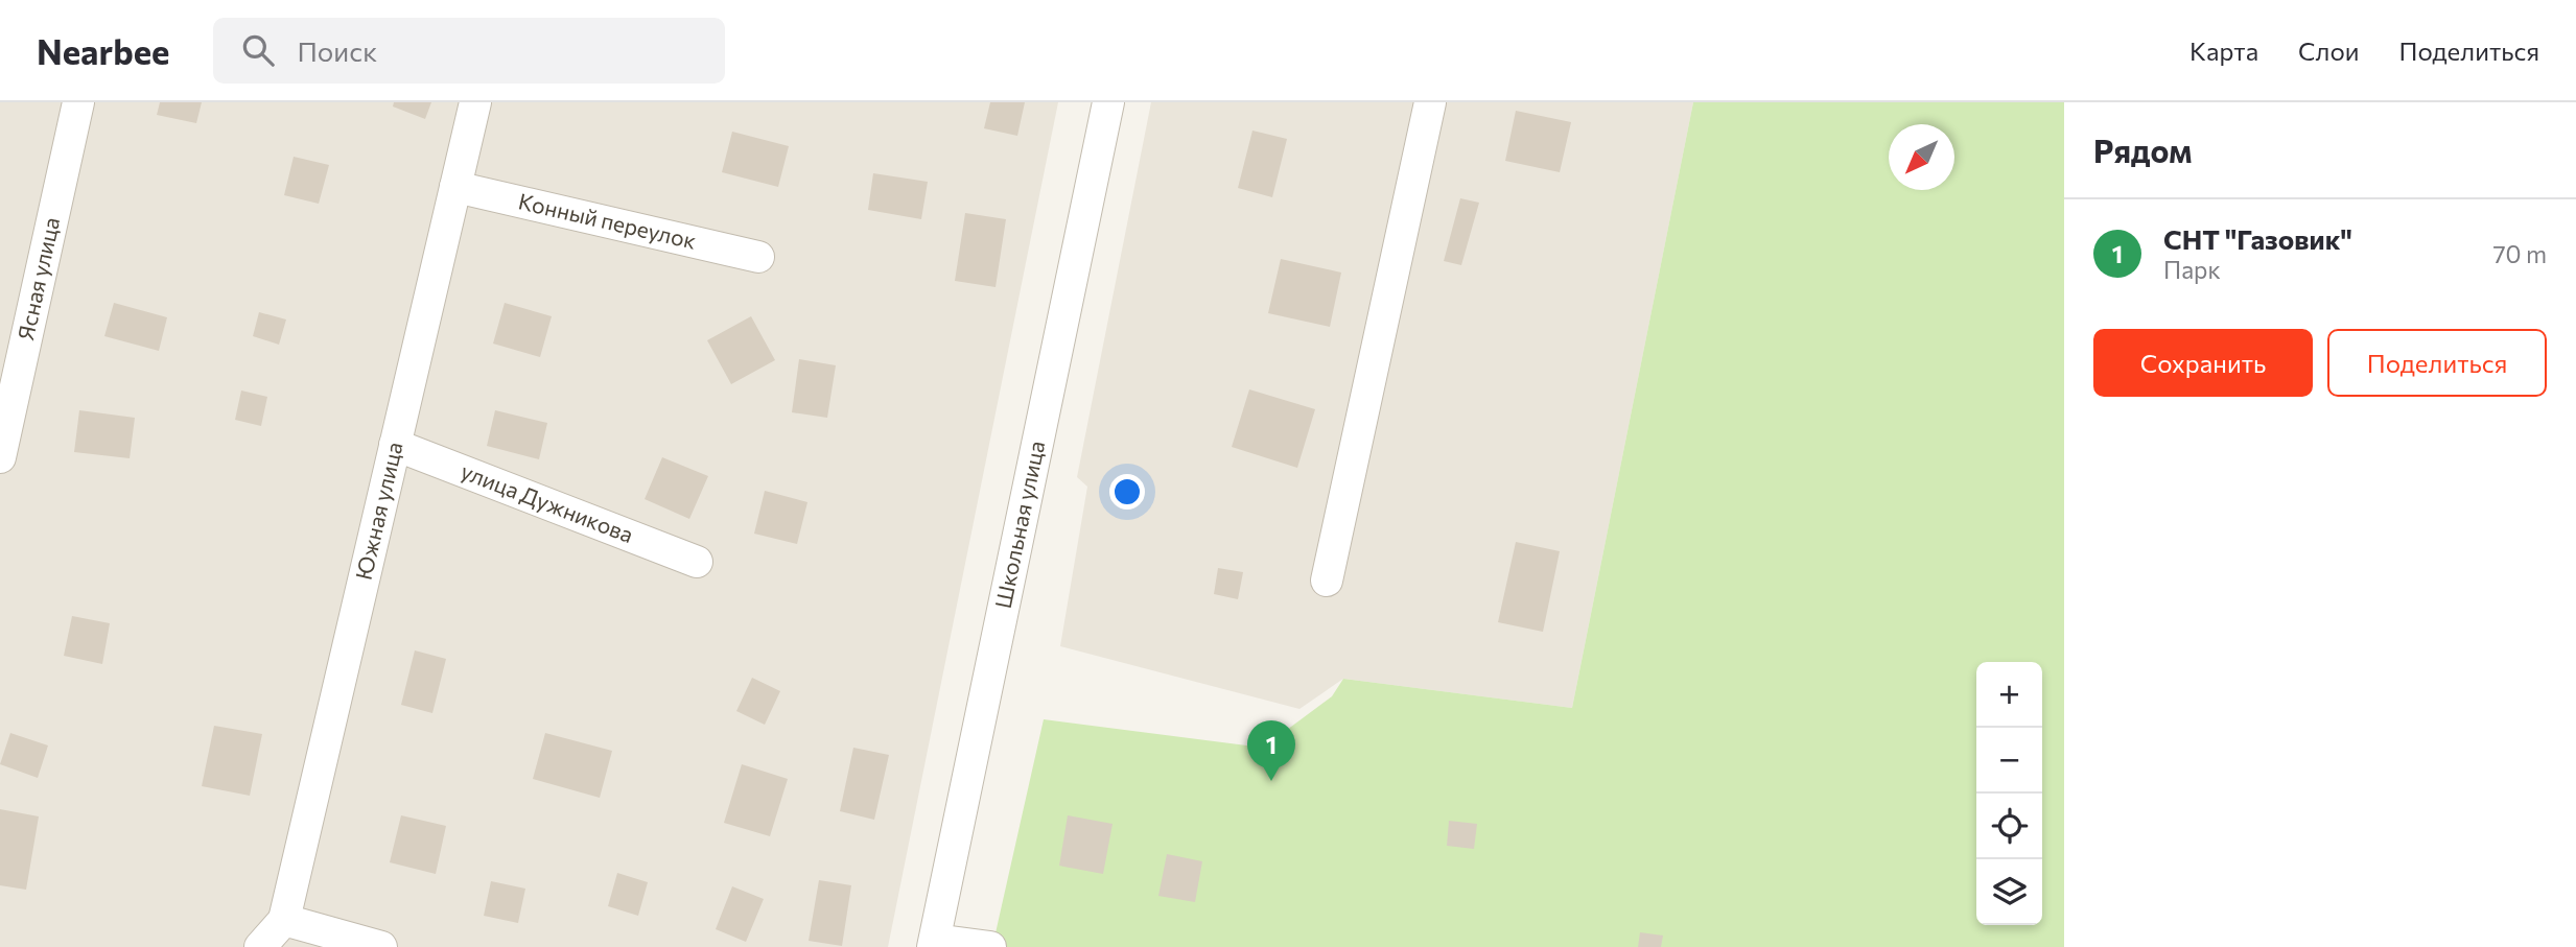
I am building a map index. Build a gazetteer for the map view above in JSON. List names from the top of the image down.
{
  "streets": {
    "street": [
      "Конный переулок",
      "Ясная улица",
      "улица Дужникова",
      "Южная улица",
      "Школьная улица"
    ]
  },
  "crossings": [
    ["Конный переулок", "Южная улица"],
    ["улица Дужникова", "Южная улица"]
  ],
  "north": "bottom left",
  "page": {
    "header": "Nearbee",
    "search": "Поиск",
    "nav": ["Карта", "Слои", "Поделиться"],
    "heading": "Рядом",
    "list": [
      {
        "mark": "1",
        "name": "СНТ \"Газовик\"",
        "note": "Парк",
        "value": "70 m"
      }
    ],
    "buttons": ["Сохранить", "Поделиться"],
    "map_buttons": ["+", "−"],
    "pins": "1"
  }
}
